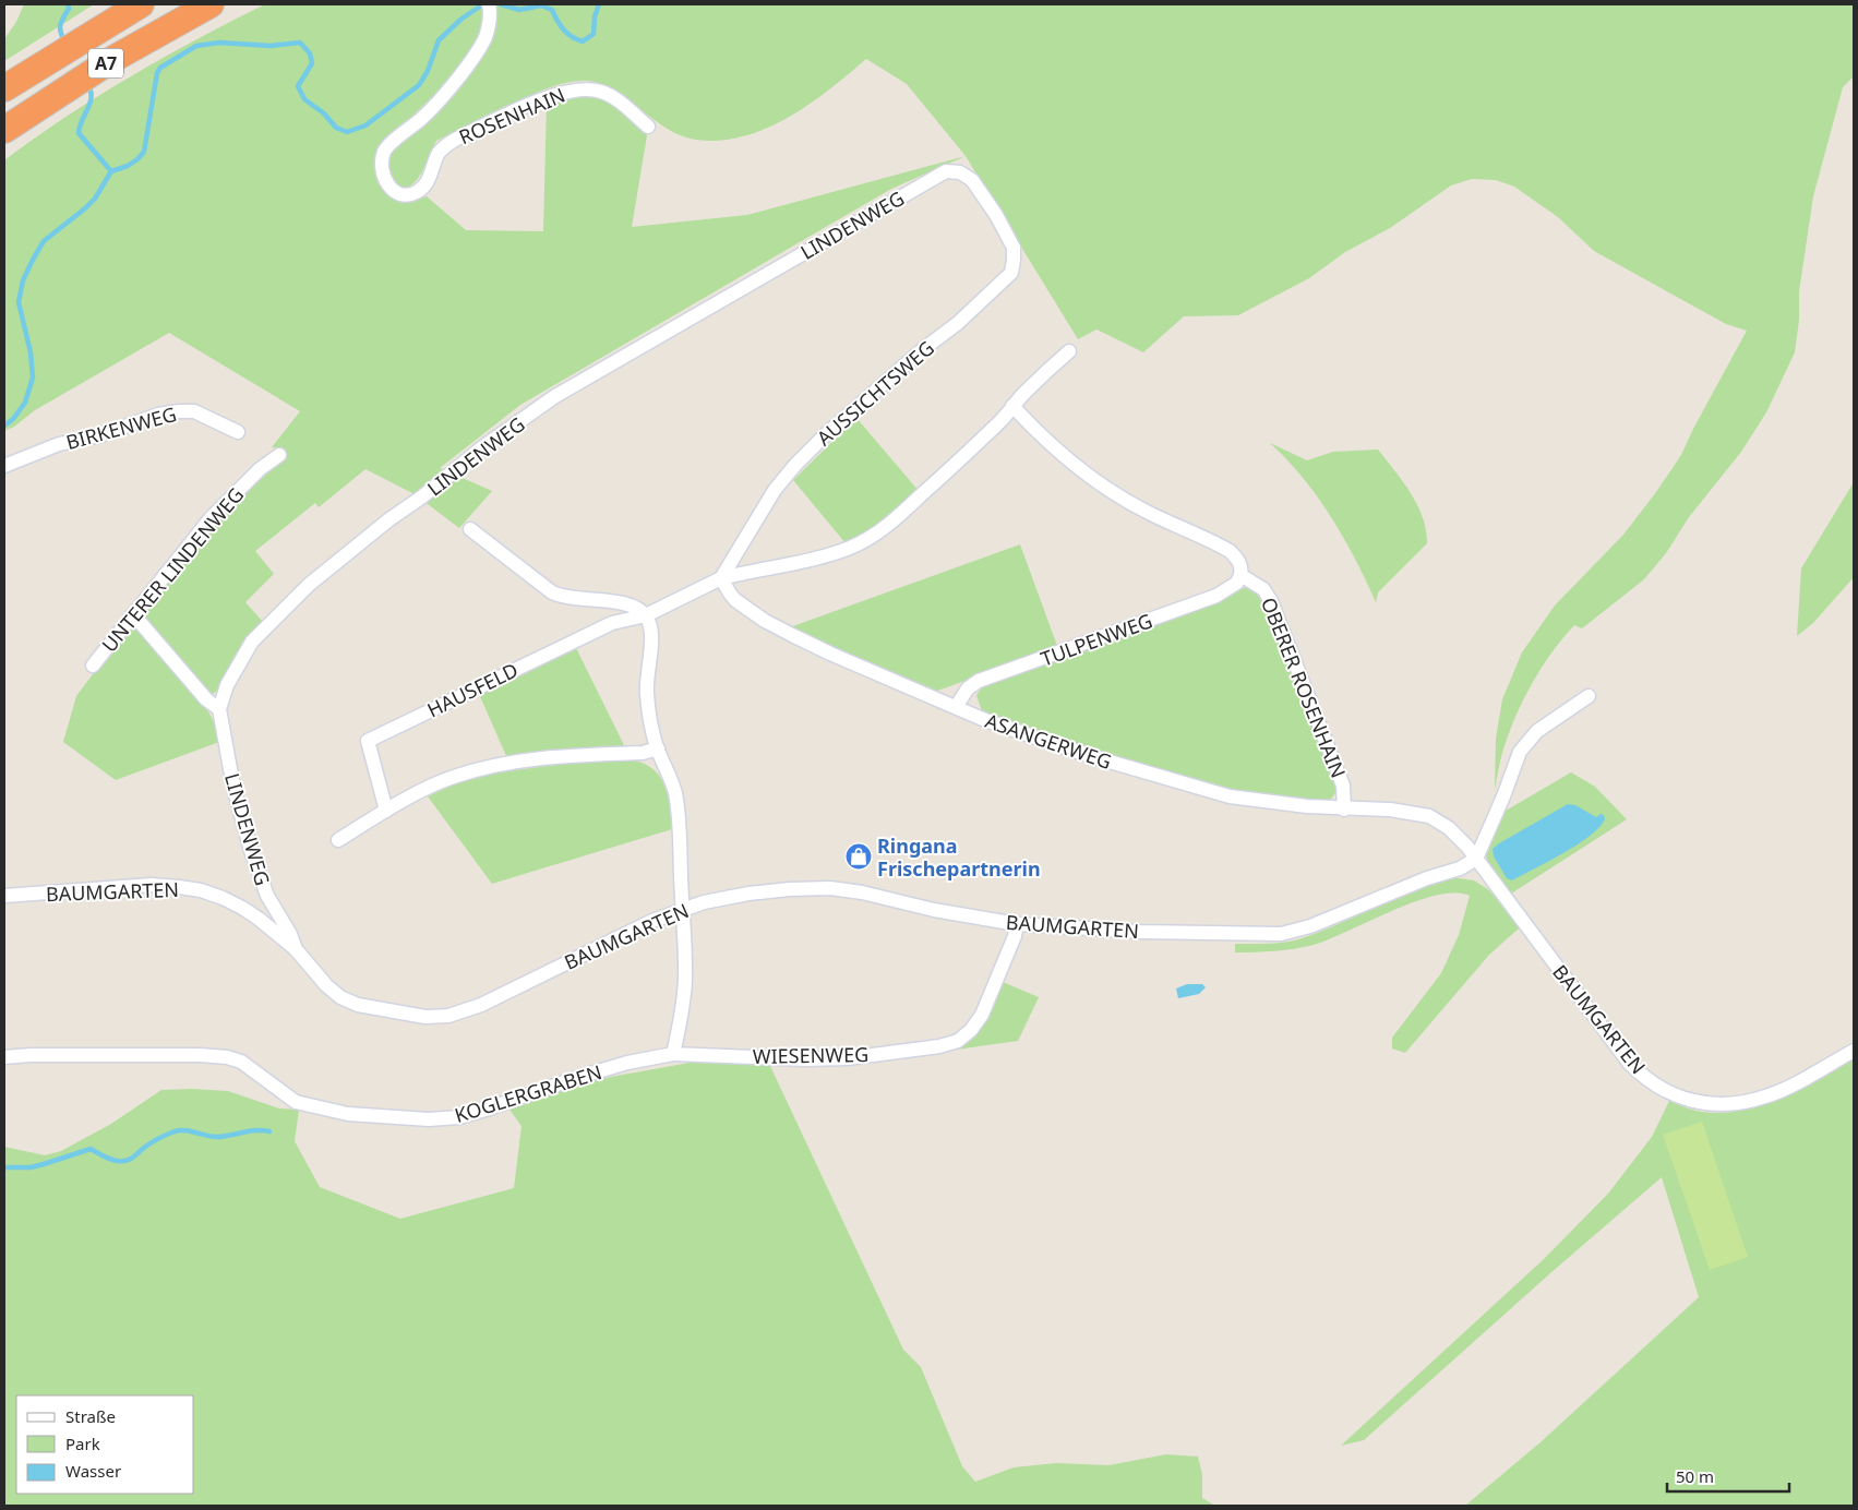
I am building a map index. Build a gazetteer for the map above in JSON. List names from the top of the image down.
{
  "streets": {
    "highway": ["A7"],
    "street": [
      "ROSENHAIN",
      "LINDENWEG",
      "AUSSICHTSWEG",
      "BIRKENWEG",
      "UNTERER LINDENWEG",
      "TULPENWEG",
      "OBERER ROSENHAIN",
      "HAUSFELD",
      "ASANGERWEG",
      "BAUMGARTEN",
      "WIESENWEG",
      "KOGLERGRABEN"
    ]
  },
  "crossings": [
    ["LINDENWEG", "AUSSICHTSWEG"],
    ["LINDENWEG", "BAUMGARTEN"],
    ["AUSSICHTSWEG", "ASANGERWEG"],
    ["TULPENWEG", "OBERER ROSENHAIN"],
    ["TULPENWEG", "ASANGERWEG"],
    ["OBERER ROSENHAIN", "ASANGERWEG"],
    ["ASANGERWEG", "BAUMGARTEN"],
    ["BAUMGARTEN", "WIESENWEG"],
    ["WIESENWEG", "KOGLERGRABEN"]
  ],
  "places": {
    "shop": ["Ringana Frischepartnerin"]
  },
  "legend": ["Straße", "Park", "Wasser"],
  "scale_bar": "50 m"
}
